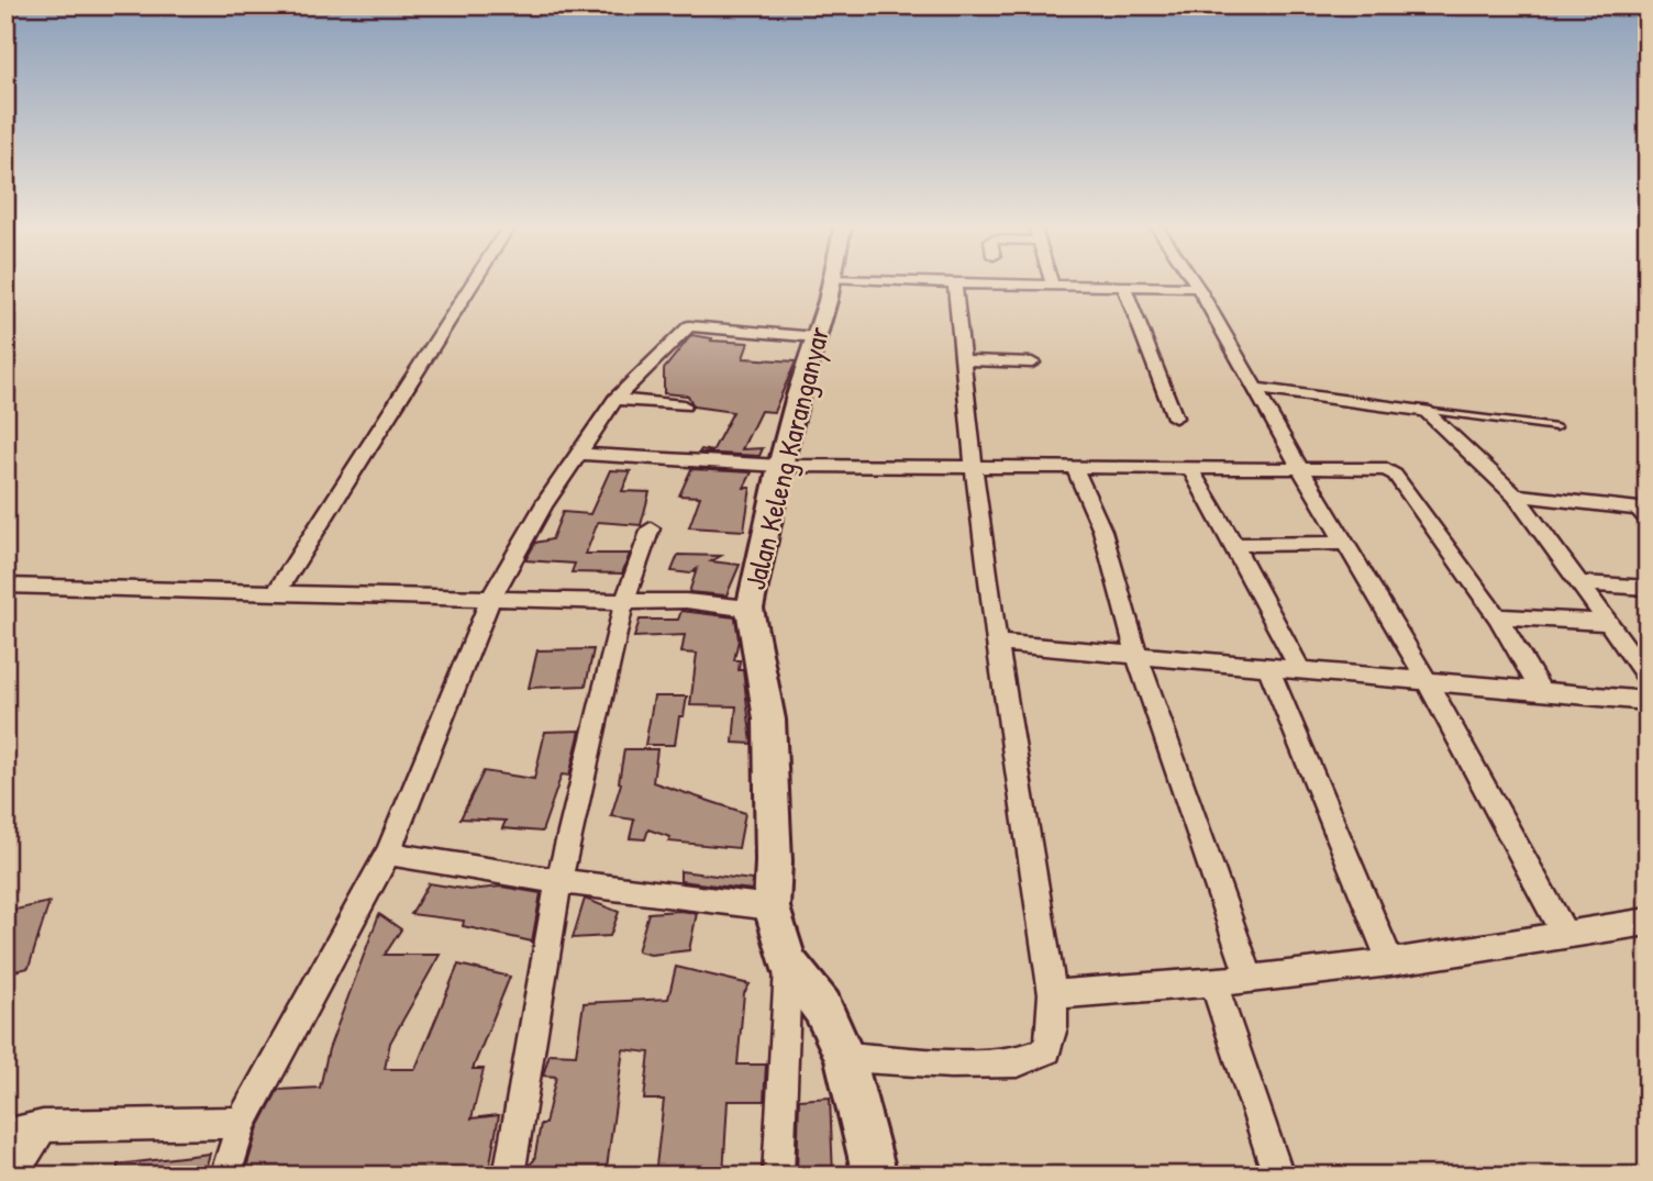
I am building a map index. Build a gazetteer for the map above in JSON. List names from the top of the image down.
{
  "streets": {
    "main road": ["Jalan Keleng Karanganyar"]
  }
}
